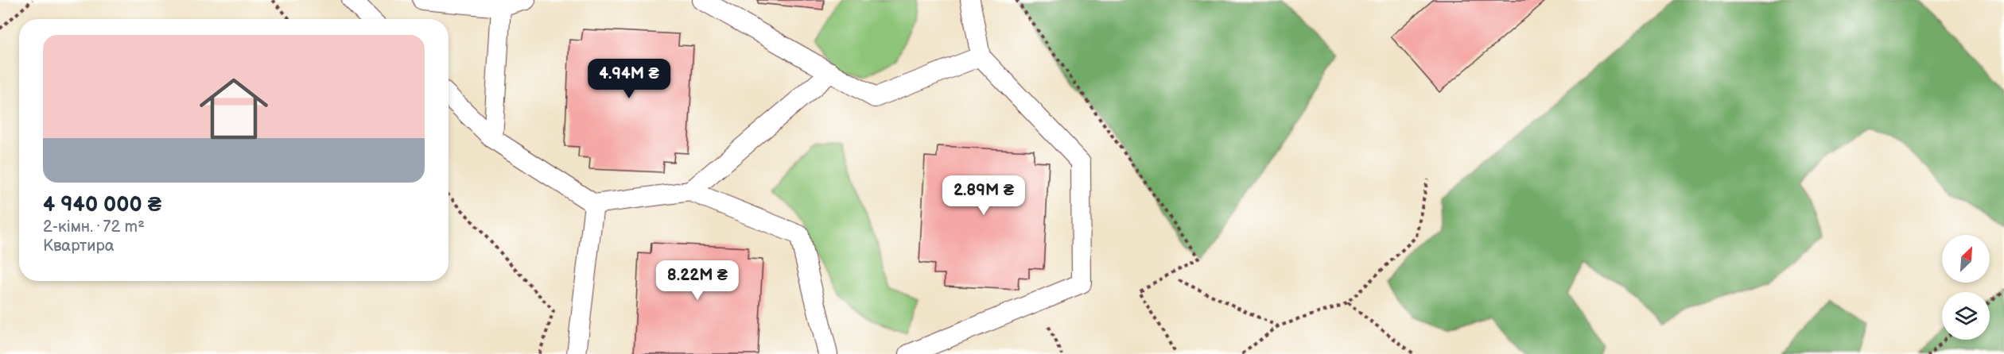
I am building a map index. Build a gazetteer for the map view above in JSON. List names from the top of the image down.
{
  "north": "top right",
  "page": {
    "list": [
      {
        "name": "4 940 000 ₴",
        "note": "2-кімн. · 72 m² · Квартира"
      }
    ],
    "price": ["4.94M ₴", "2.89M ₴", "8.22M ₴"]
  }
}
